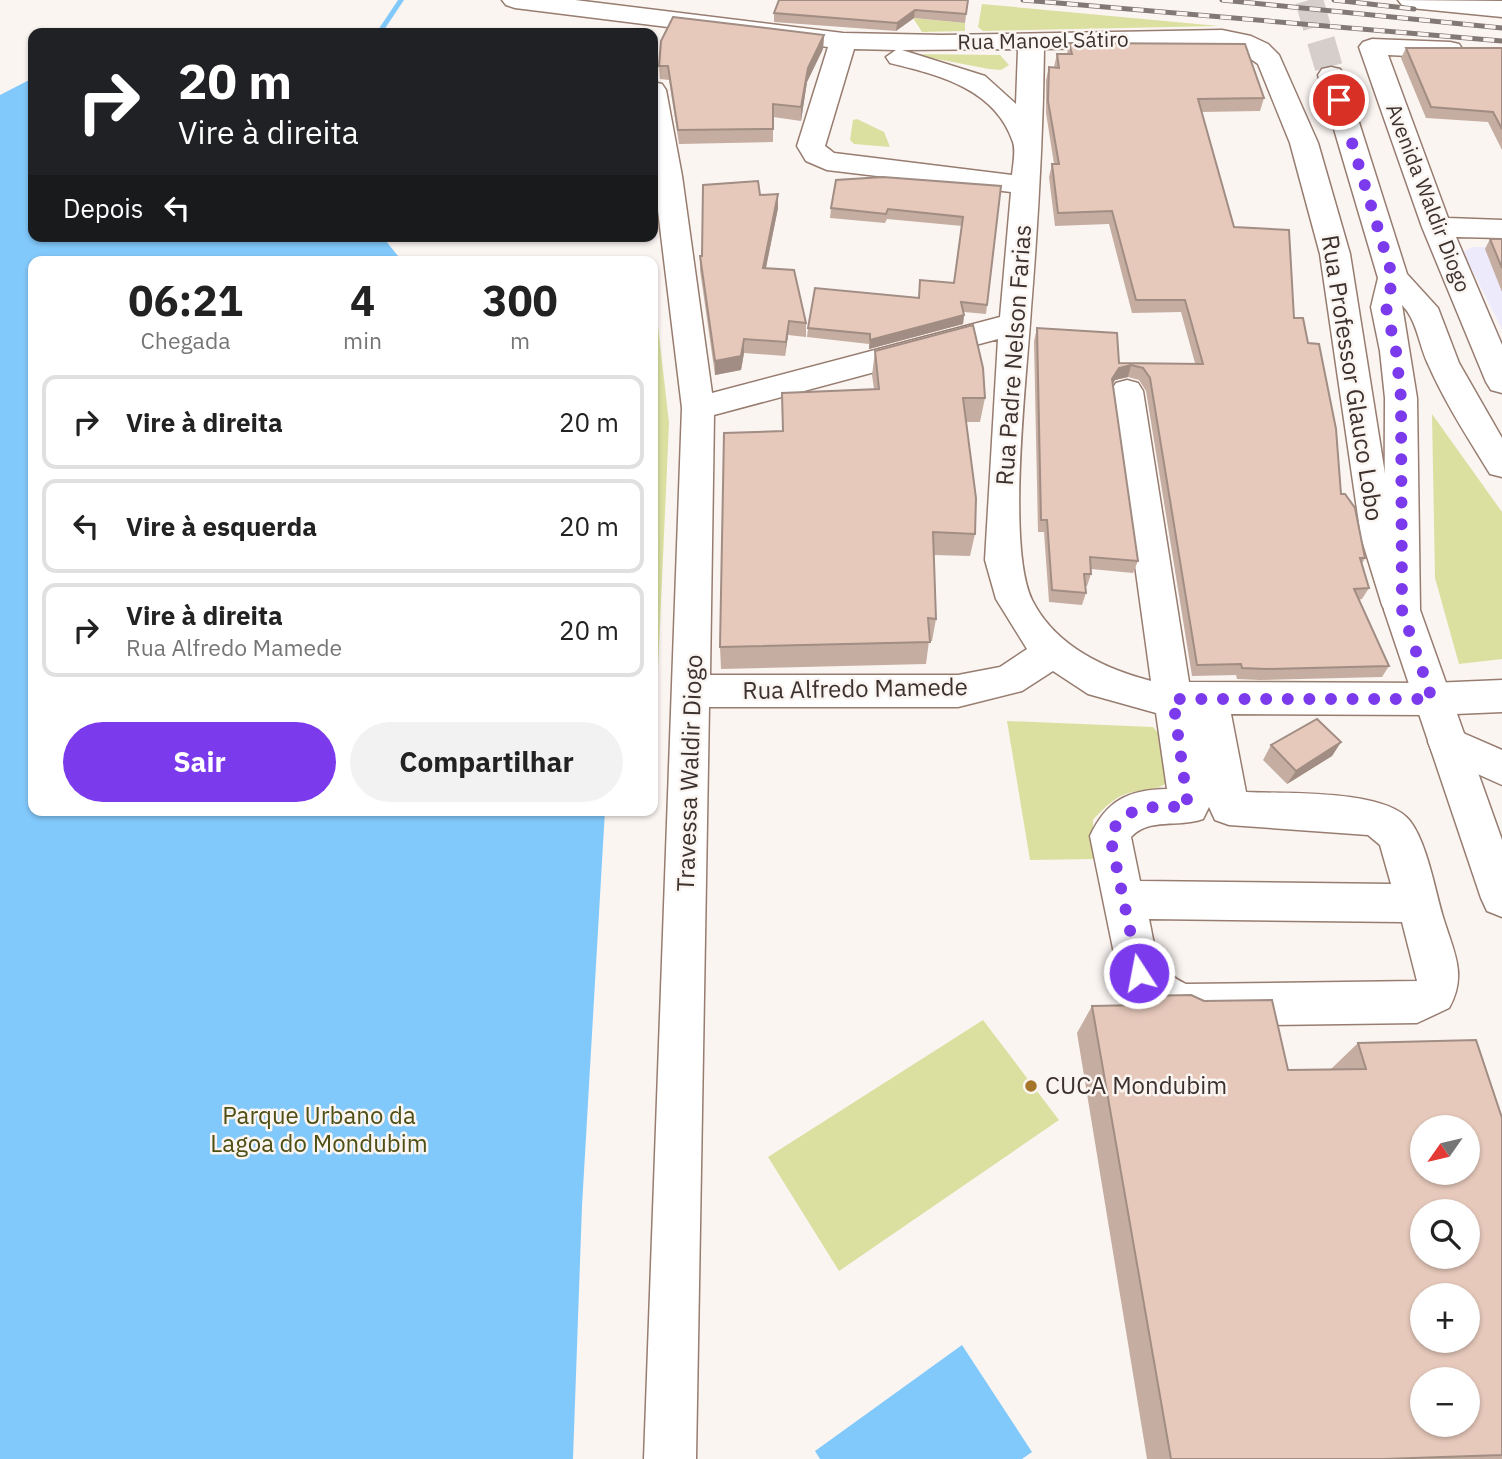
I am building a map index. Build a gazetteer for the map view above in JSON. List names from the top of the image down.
{
  "streets": {
    "street": [
      "Rua Manoel Sátiro",
      "Avenida Waldir Diogo",
      "Rua Padre Nelson Farias",
      "Rua Professor Glauco Lobo",
      "Rua Alfredo Mamede",
      "Travessa Waldir Diogo"
    ]
  },
  "crossings": [
    ["Rua Manoel Sátiro", "Rua Padre Nelson Farias"],
    ["Rua Manoel Sátiro", "Rua Professor Glauco Lobo"],
    ["Rua Padre Nelson Farias", "Rua Alfredo Mamede"],
    ["Rua Alfredo Mamede", "Travessa Waldir Diogo"]
  ],
  "parks": ["Parque Urbano da Lagoa do Mondubim"],
  "places": ["CUCA Mondubim"],
  "north": "bottom left",
  "page": {
    "turn": ["20 m", "Vire à direita"],
    "then": "Depois",
    "eta": [
      "06:21",
      "Chegada",
      "4",
      "min",
      "300",
      "m"
    ],
    "list": [
      {
        "name": "Vire à direita",
        "value": "20 m"
      },
      {
        "name": "Vire à esquerda",
        "value": "20 m"
      },
      {
        "name": "Vire à direita",
        "note": "Rua Alfredo Mamede",
        "value": "20 m"
      }
    ],
    "buttons": ["Sair", "Compartilhar"],
    "map_buttons": ["+", "−"]
  }
}
